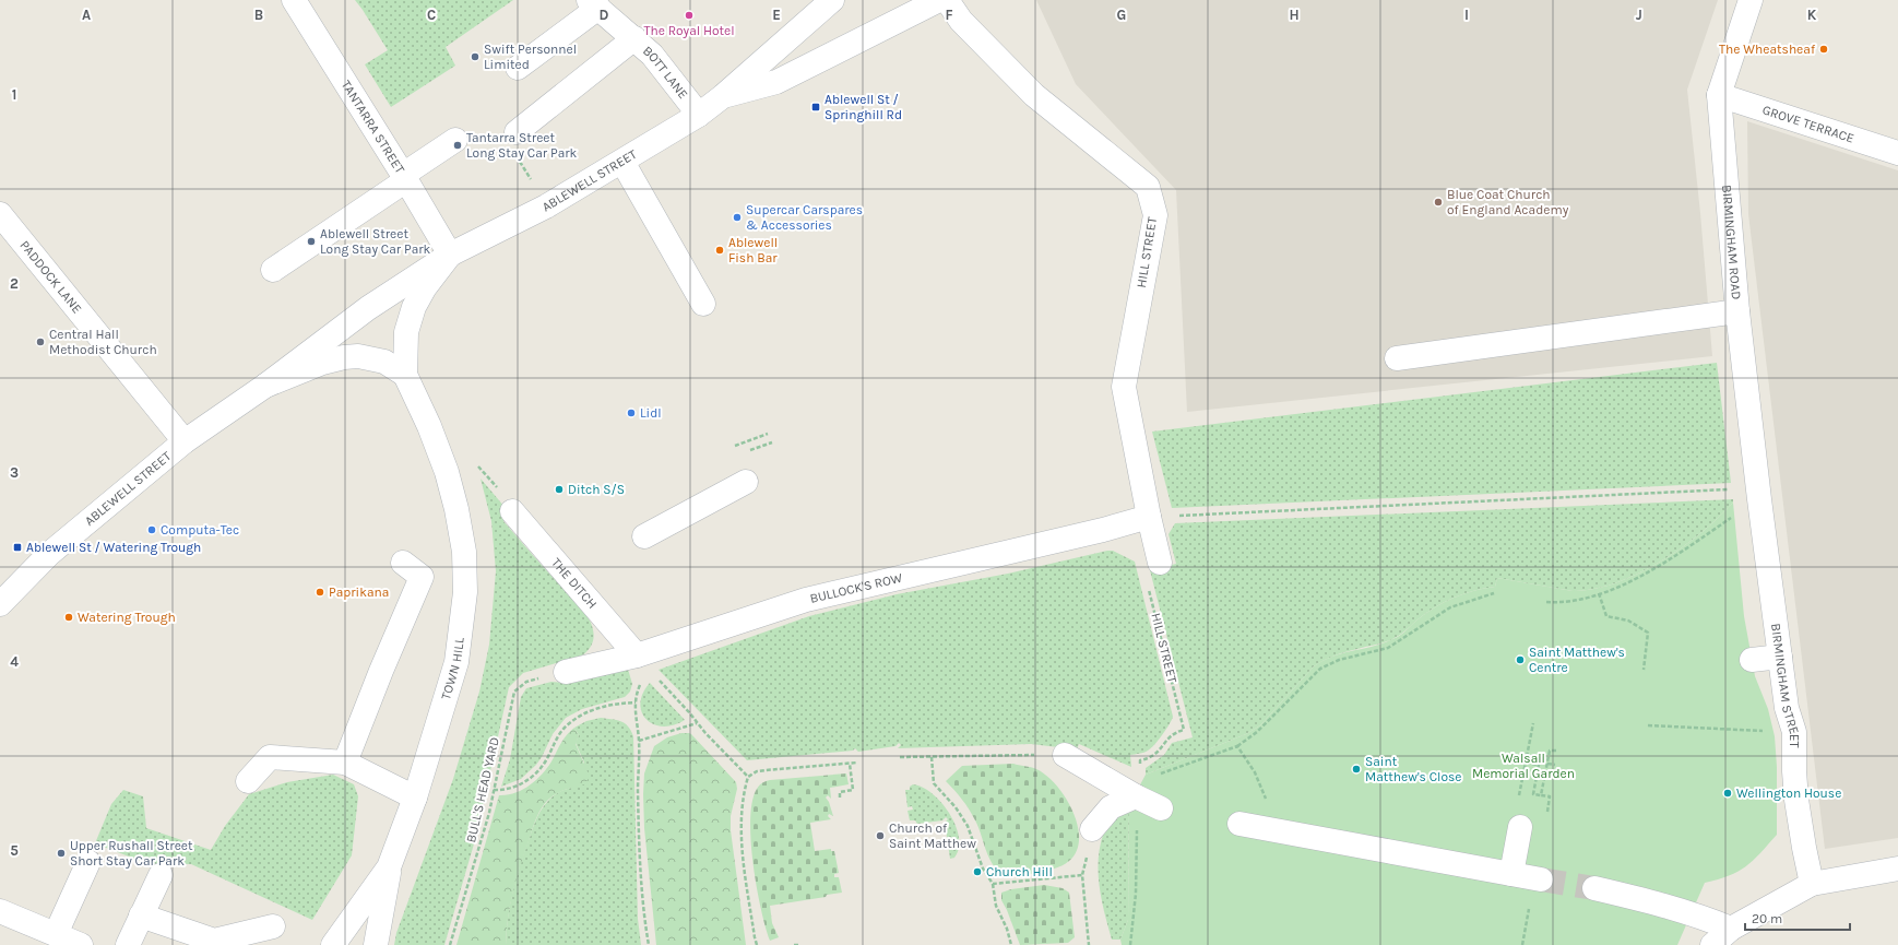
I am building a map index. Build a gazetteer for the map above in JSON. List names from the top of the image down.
{
  "streets": {
    "street": [
      "BOTT LANE",
      "GROVE TERRACE",
      "TANTARRA STREET",
      "ABLEWELL STREET",
      "BIRMINGHAM ROAD",
      "HILL STREET",
      "PADDOCK LANE",
      "THE DITCH",
      "BULLOCK'S ROW",
      "TOWN HILL",
      "BIRMINGHAM STREET"
    ],
    "path": ["BULL'S HEAD YARD"]
  },
  "crossings": [
    ["BOTT LANE", "ABLEWELL STREET"],
    ["GROVE TERRACE", "BIRMINGHAM ROAD"],
    ["TANTARRA STREET", "ABLEWELL STREET"],
    ["ABLEWELL STREET", "PADDOCK LANE"],
    ["ABLEWELL STREET", "TOWN HILL"],
    ["BIRMINGHAM ROAD", "BIRMINGHAM STREET"],
    ["HILL STREET", "BULLOCK'S ROW"],
    ["THE DITCH", "BULLOCK'S ROW"],
    ["BULLOCK'S ROW", "BULL'S HEAD YARD"]
  ],
  "parks": ["Walsall Memorial Garden"],
  "places": {
    "other": [
      "The Royal Hotel",
      "The Wheatsheaf",
      "Swift Personnel Limited",
      "Tantarra Street Long Stay Car Park",
      "Blue Coat Church of England Academy",
      "Supercar Carspares & Accessories",
      "Ablewell Street Long Stay Car Park",
      "Ablewell Fish Bar",
      "Central Hall Methodist Church",
      "Lidl",
      "Ditch S/S",
      "Computa-Tec",
      "Paprikana",
      "Watering Trough",
      "Saint Matthew's Centre",
      "Saint Matthew's Close",
      "Wellington House",
      "Church of Saint Matthew",
      "Upper Rushall Street Short Stay Car Park",
      "Church Hill"
    ],
    "transit": ["Ablewell St / Springhill Rd", "Ablewell St / Watering Trough"]
  },
  "scale_bar": "20 m",
  "grid": {
    "columns": [
      "A",
      "B",
      "C",
      "D",
      "E",
      "F",
      "G",
      "H",
      "I",
      "J",
      "K"
    ],
    "rows": [
      "1",
      "2",
      "3",
      "4",
      "5"
    ]
  }
}
